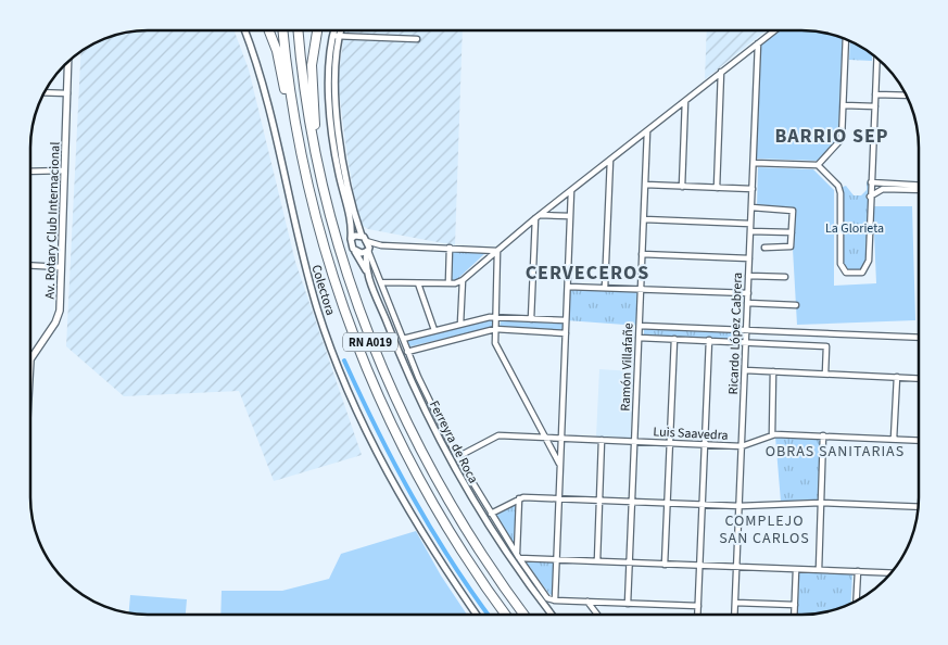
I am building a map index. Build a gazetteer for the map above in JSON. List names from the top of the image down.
{
  "streets": {
    "highway": ["RN A019"],
    "main road": ["Av. Rotary Club Internacional"],
    "street": [
      "Colectora",
      "Ricardo López Cabrera",
      "Ramón Villafañe",
      "Luis Saavedra",
      "Ferreyra de Roca"
    ]
  },
  "crossings": [
    ["Ricardo López Cabrera", "Luis Saavedra"],
    ["Ramón Villafañe", "Luis Saavedra"],
    ["Luis Saavedra", "Ferreyra de Roca"]
  ],
  "districts": [
    "BARRIO SEP",
    "CERVECEROS",
    "OBRAS SANITARIAS",
    "COMPLEJO SAN CARLOS"
  ],
  "parks": ["La Glorieta"]
}
